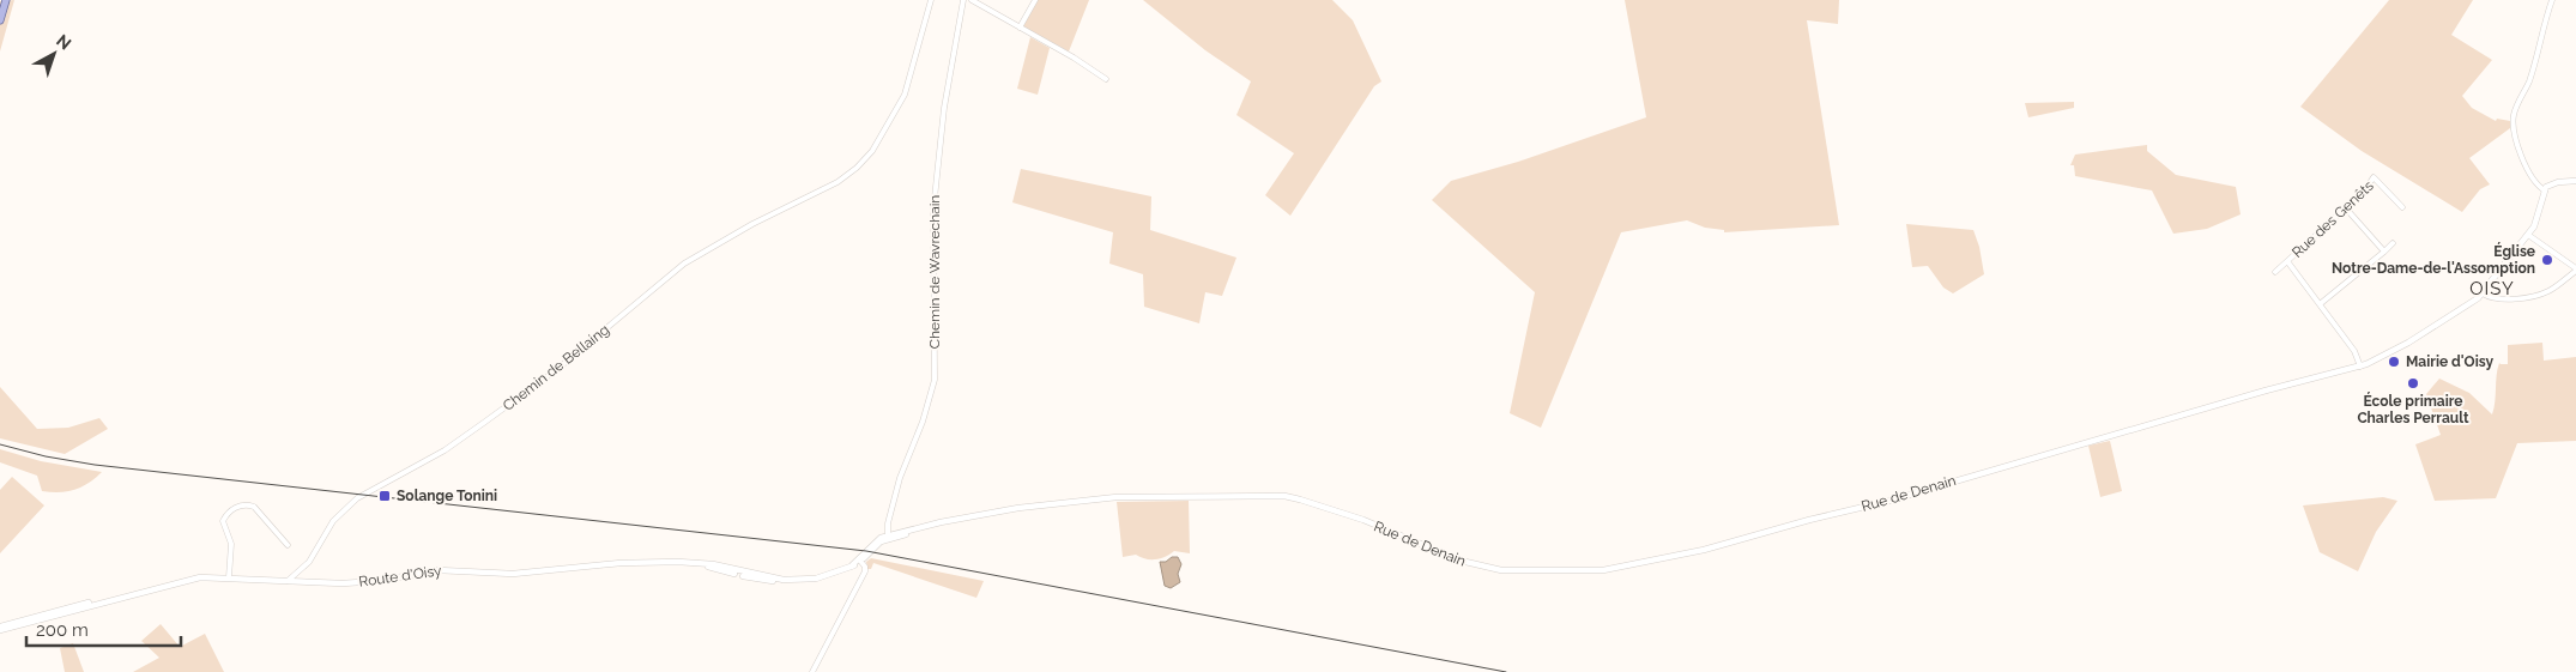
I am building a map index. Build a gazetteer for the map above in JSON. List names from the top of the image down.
{
  "streets": {
    "street": [
      "Rue des Genêts",
      "Chemin de Wavrechain",
      "Chemin de Bellaing",
      "Rue de Denain",
      "Route d'Oisy"
    ]
  },
  "crossings": [
    ["Rue des Genêts", "Rue de Denain"],
    ["Chemin de Wavrechain", "Route d'Oisy"],
    ["Chemin de Bellaing", "Route d'Oisy"],
    ["Rue de Denain", "Route d'Oisy"]
  ],
  "districts": ["OISY"],
  "places": {
    "other": ["Église Notre-Dame-de-l'Assomption", "Mairie d'Oisy", "École primaire Charles Perrault"],
    "transit": ["Solange Tonini"]
  },
  "scale_bar": "200 m",
  "north": "top right"
}
